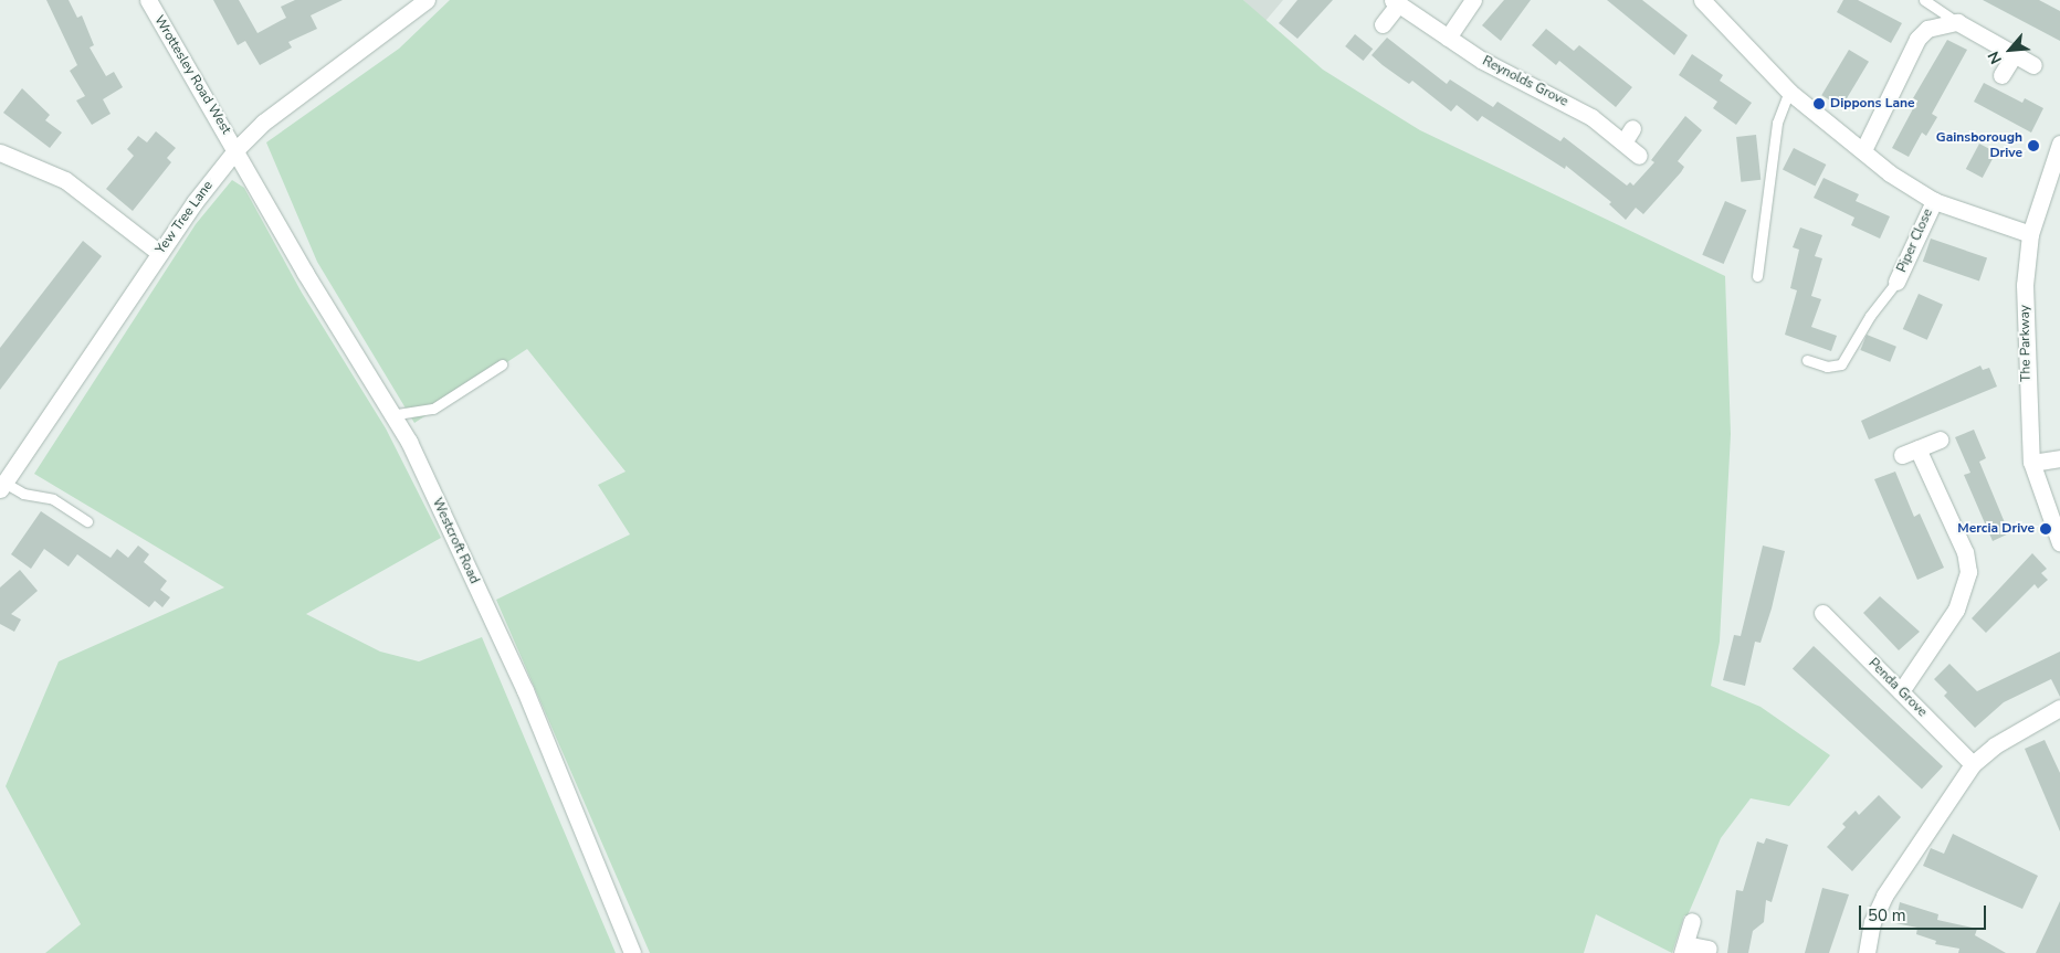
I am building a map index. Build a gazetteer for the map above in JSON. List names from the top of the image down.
{
  "streets": {
    "street": [
      "Wrottesley Road West",
      "Reynolds Grove",
      "Yew Tree Lane",
      "Piper Close",
      "The Parkway",
      "Westcroft Road",
      "Penda Grove"
    ]
  },
  "crossings": [
    ["Wrottesley Road West", "Yew Tree Lane"],
    ["Wrottesley Road West", "Westcroft Road"],
    ["Yew Tree Lane", "Westcroft Road"]
  ],
  "places": ["Dippons Lane", "Gainsborough Drive", "Mercia Drive"],
  "scale_bar": "50 m",
  "north": "bottom left"
}
